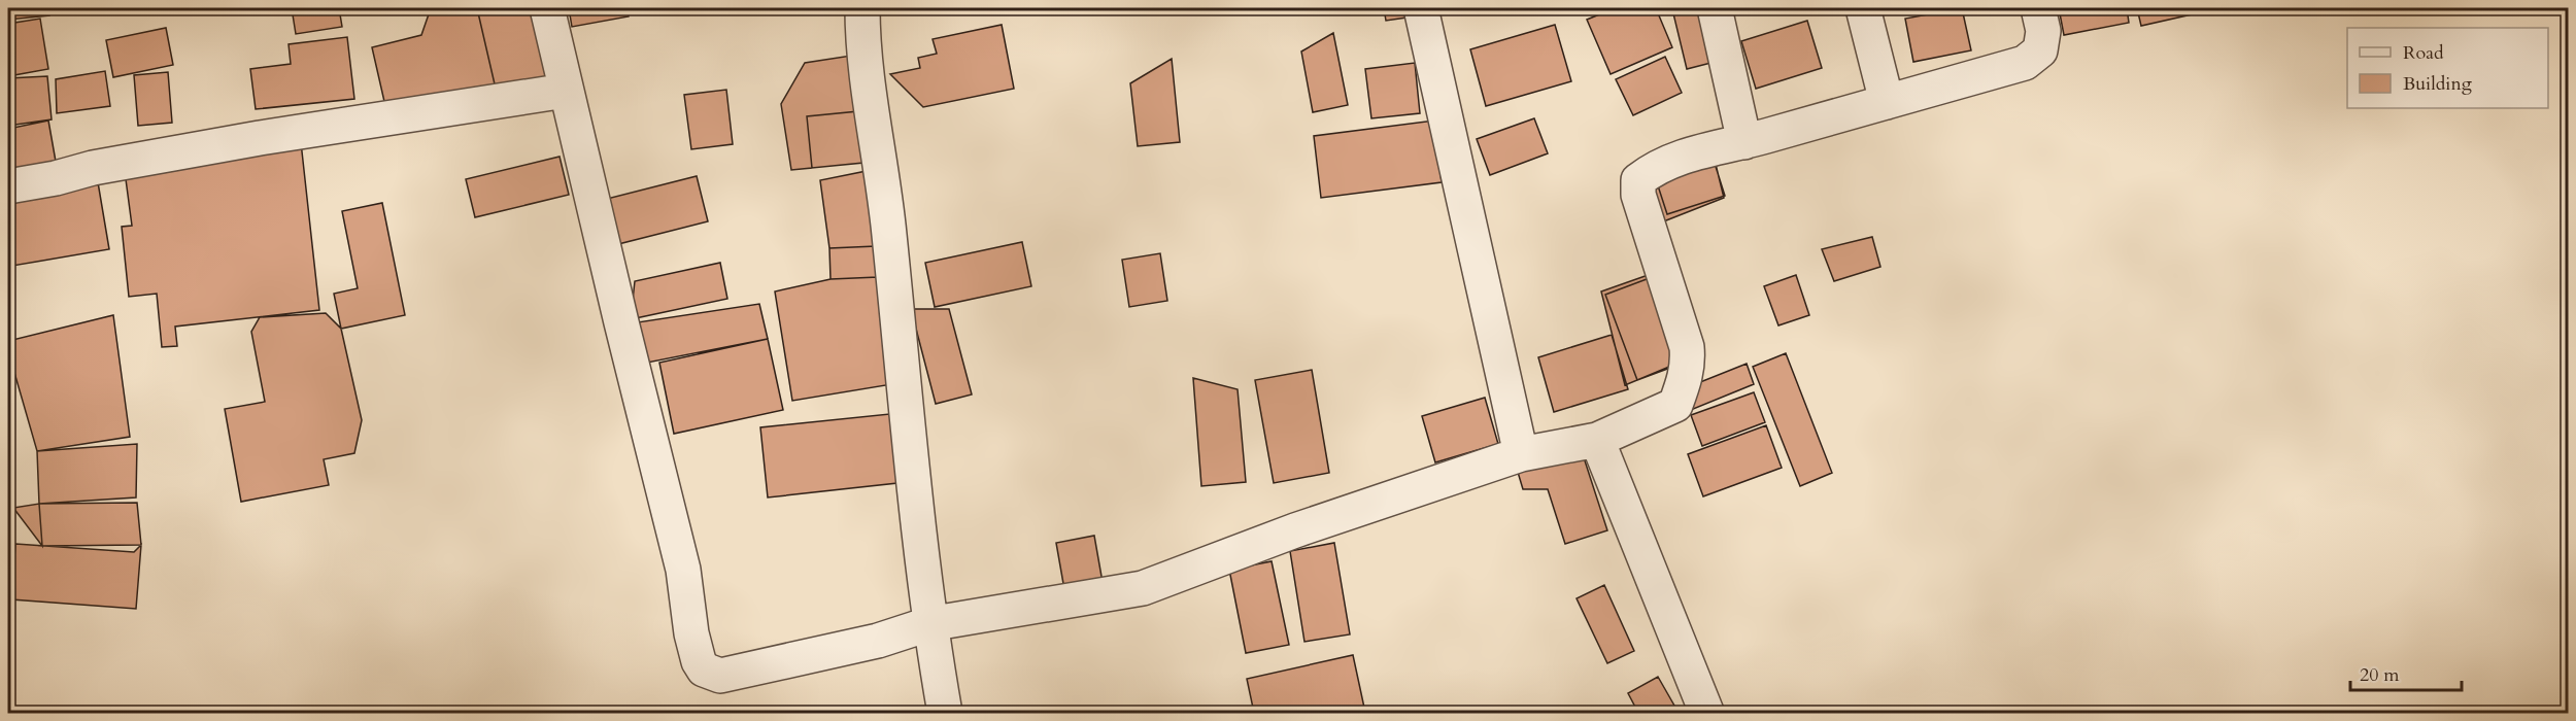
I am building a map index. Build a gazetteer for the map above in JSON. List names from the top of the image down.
{
  "legend": ["Road", "Building"],
  "scale_bar": "20 m"
}
